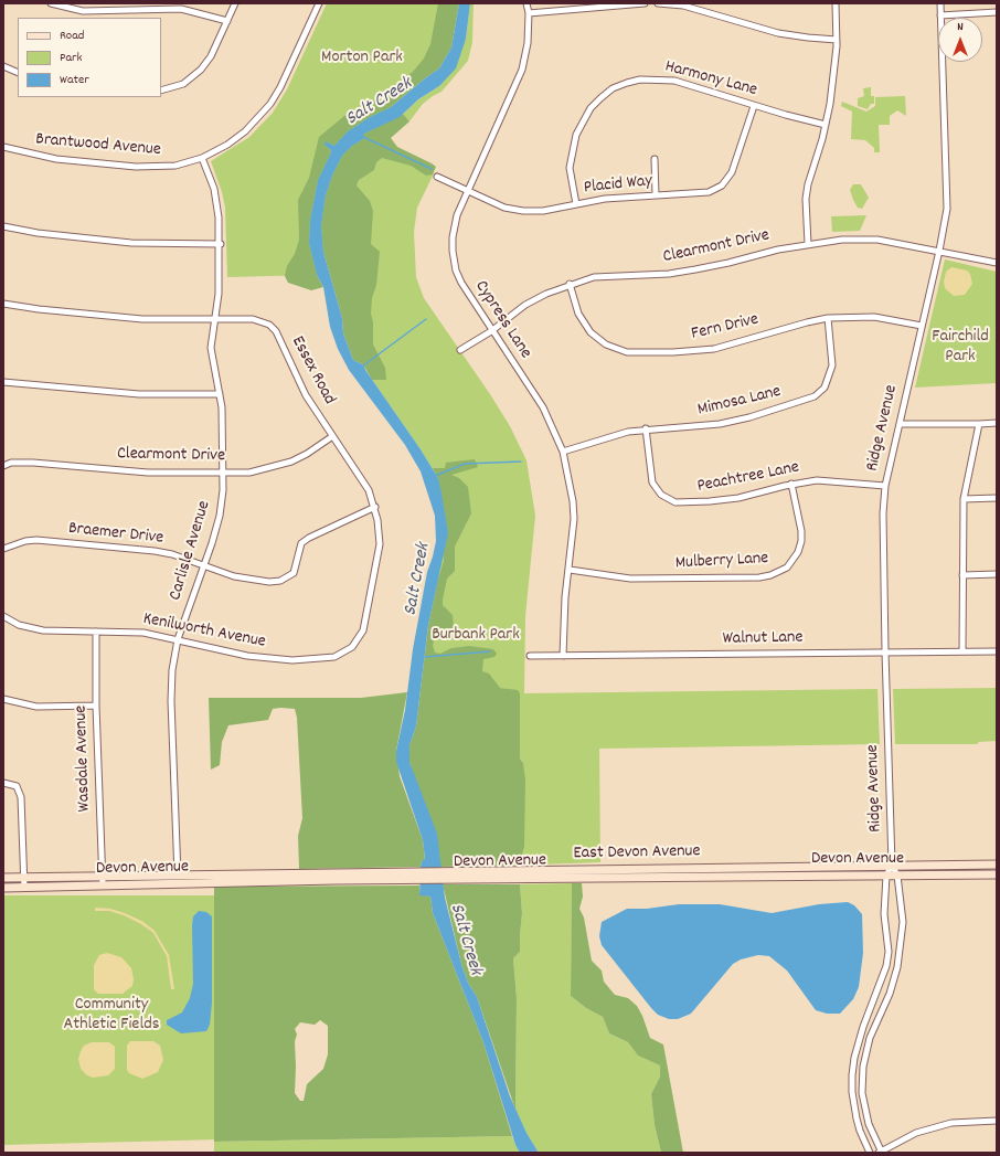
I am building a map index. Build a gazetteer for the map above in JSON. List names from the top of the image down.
{
  "streets": {
    "main road": ["East Devon Avenue", "Devon Avenue"],
    "street": [
      "Harmony Lane",
      "Brantwood Avenue",
      "Placid Way",
      "Clearmont Drive",
      "Cypress Lane",
      "Fern Drive",
      "Essex Road",
      "Mimosa Lane",
      "Ridge Avenue",
      "Peachtree Lane",
      "Braemer Drive",
      "Carlisle Avenue",
      "Mulberry Lane",
      "Kenilworth Avenue",
      "Walnut Lane",
      "Wasdale Avenue"
    ]
  },
  "crossings": [
    ["Harmony Lane", "Placid Way"],
    ["Brantwood Avenue", "Carlisle Avenue"],
    ["Placid Way", "Cypress Lane"],
    ["Clearmont Drive", "Cypress Lane"],
    ["Clearmont Drive", "Fern Drive"],
    ["Clearmont Drive", "Essex Road"],
    ["Clearmont Drive", "Ridge Avenue"],
    ["Clearmont Drive", "Carlisle Avenue"],
    ["Cypress Lane", "Mimosa Lane"],
    ["Cypress Lane", "Mulberry Lane"],
    ["Cypress Lane", "Walnut Lane"],
    ["Fern Drive", "Mimosa Lane"],
    ["Fern Drive", "Ridge Avenue"],
    ["Essex Road", "Braemer Drive"],
    ["Essex Road", "Carlisle Avenue"],
    ["Essex Road", "Kenilworth Avenue"],
    ["Mimosa Lane", "Peachtree Lane"],
    ["Ridge Avenue", "Peachtree Lane"],
    ["Ridge Avenue", "Walnut Lane"],
    ["Ridge Avenue", "East Devon Avenue"],
    ["Peachtree Lane", "Mulberry Lane"],
    ["Braemer Drive", "Carlisle Avenue"],
    ["Carlisle Avenue", "Kenilworth Avenue"],
    ["Carlisle Avenue", "Devon Avenue"],
    ["Kenilworth Avenue", "Wasdale Avenue"],
    ["Wasdale Avenue", "Devon Avenue"],
    ["East Devon Avenue", "Devon Avenue"]
  ],
  "water": ["Salt Creek"],
  "parks": [
    "Morton Park",
    "Fairchild Park",
    "Burbank Park",
    "Community Athletic Fields"
  ],
  "legend": ["Road", "Park", "Water"],
  "north": "top"
}
